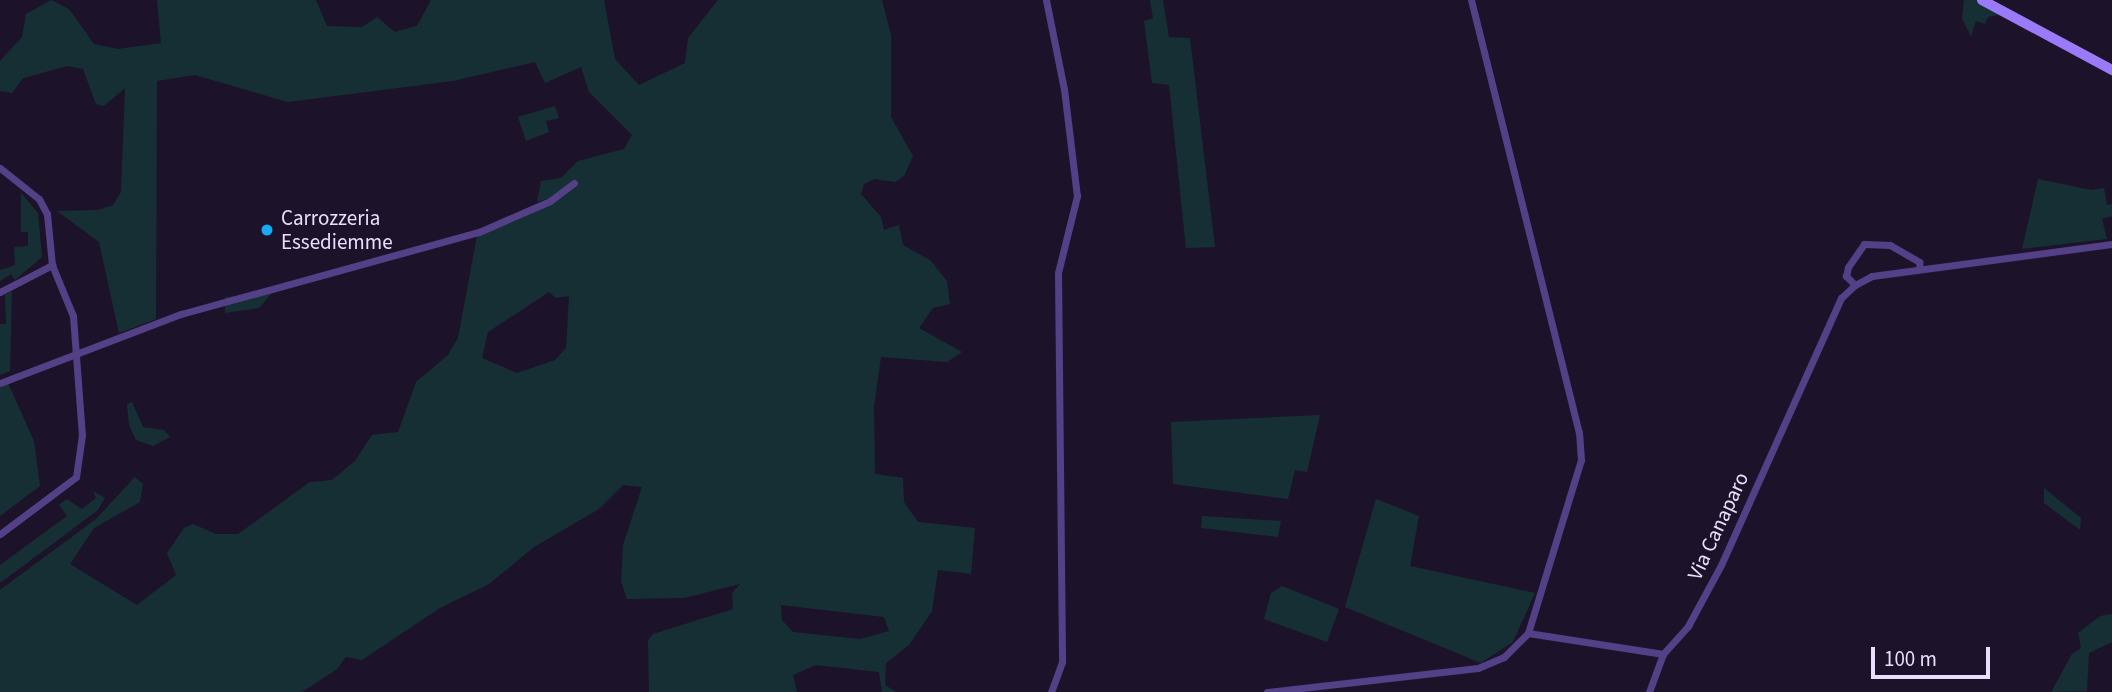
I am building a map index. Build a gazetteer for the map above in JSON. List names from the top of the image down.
{
  "streets": {
    "street": ["Via Canaparo"]
  },
  "places": ["Carrozzeria Essediemme"],
  "scale_bar": "100 m"
}
